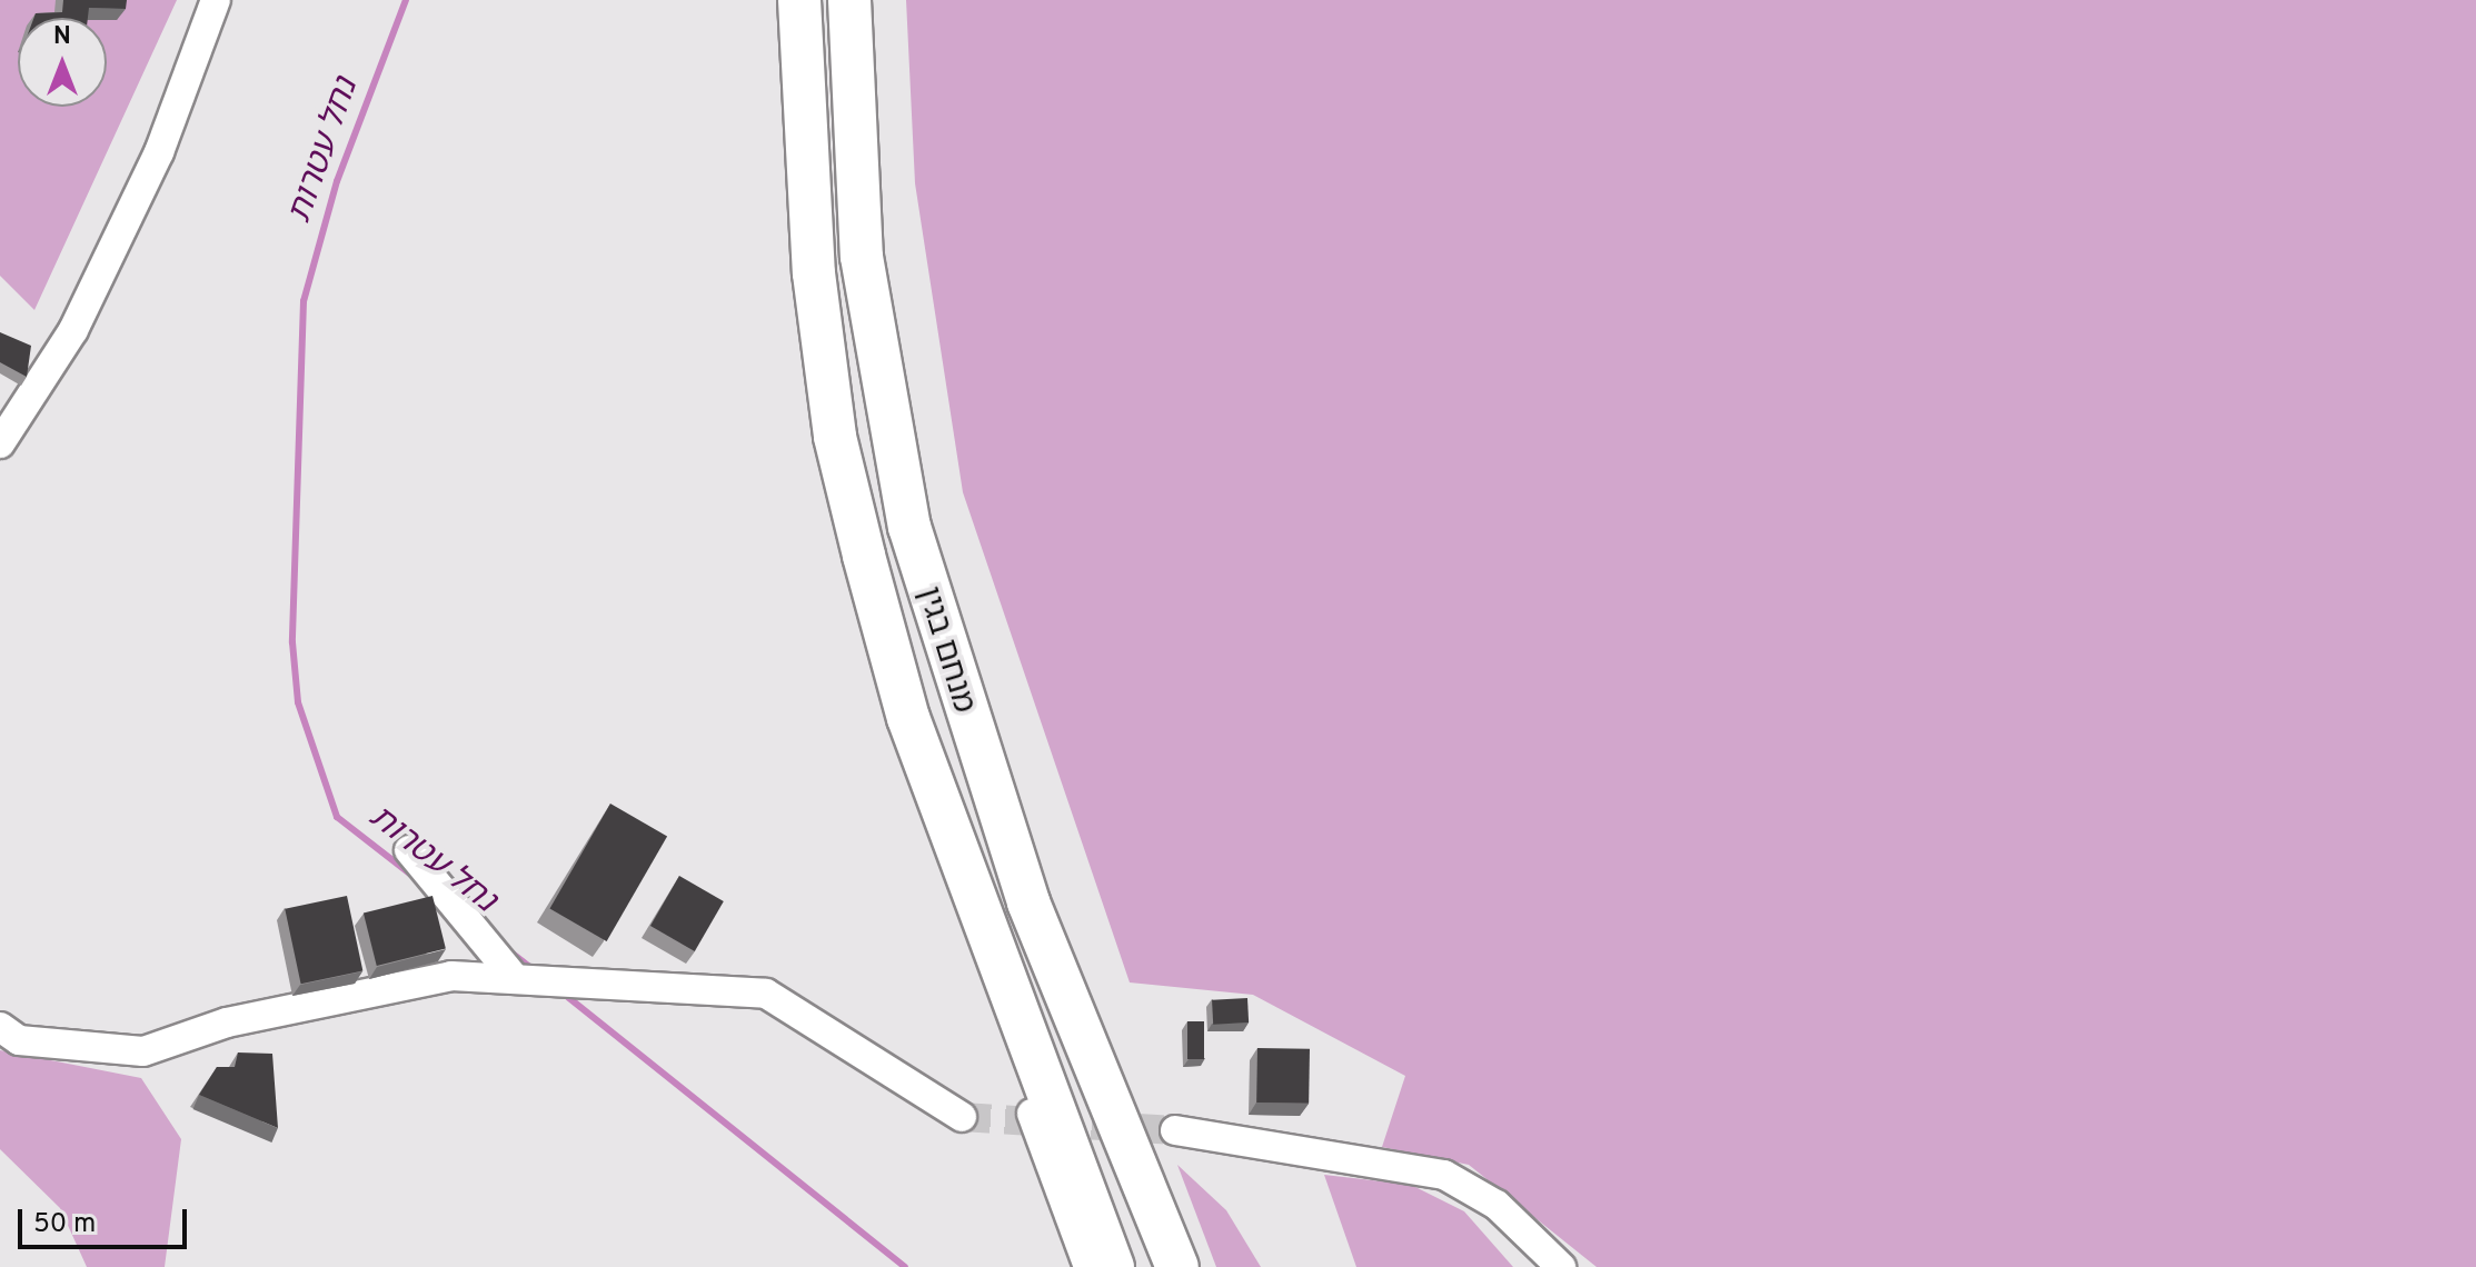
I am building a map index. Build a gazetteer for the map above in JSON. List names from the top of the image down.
{
  "streets": {
    "highway": ["מנחם בגין"]
  },
  "water": ["נחל עטרות"],
  "scale_bar": "50 m",
  "north": "top"
}
